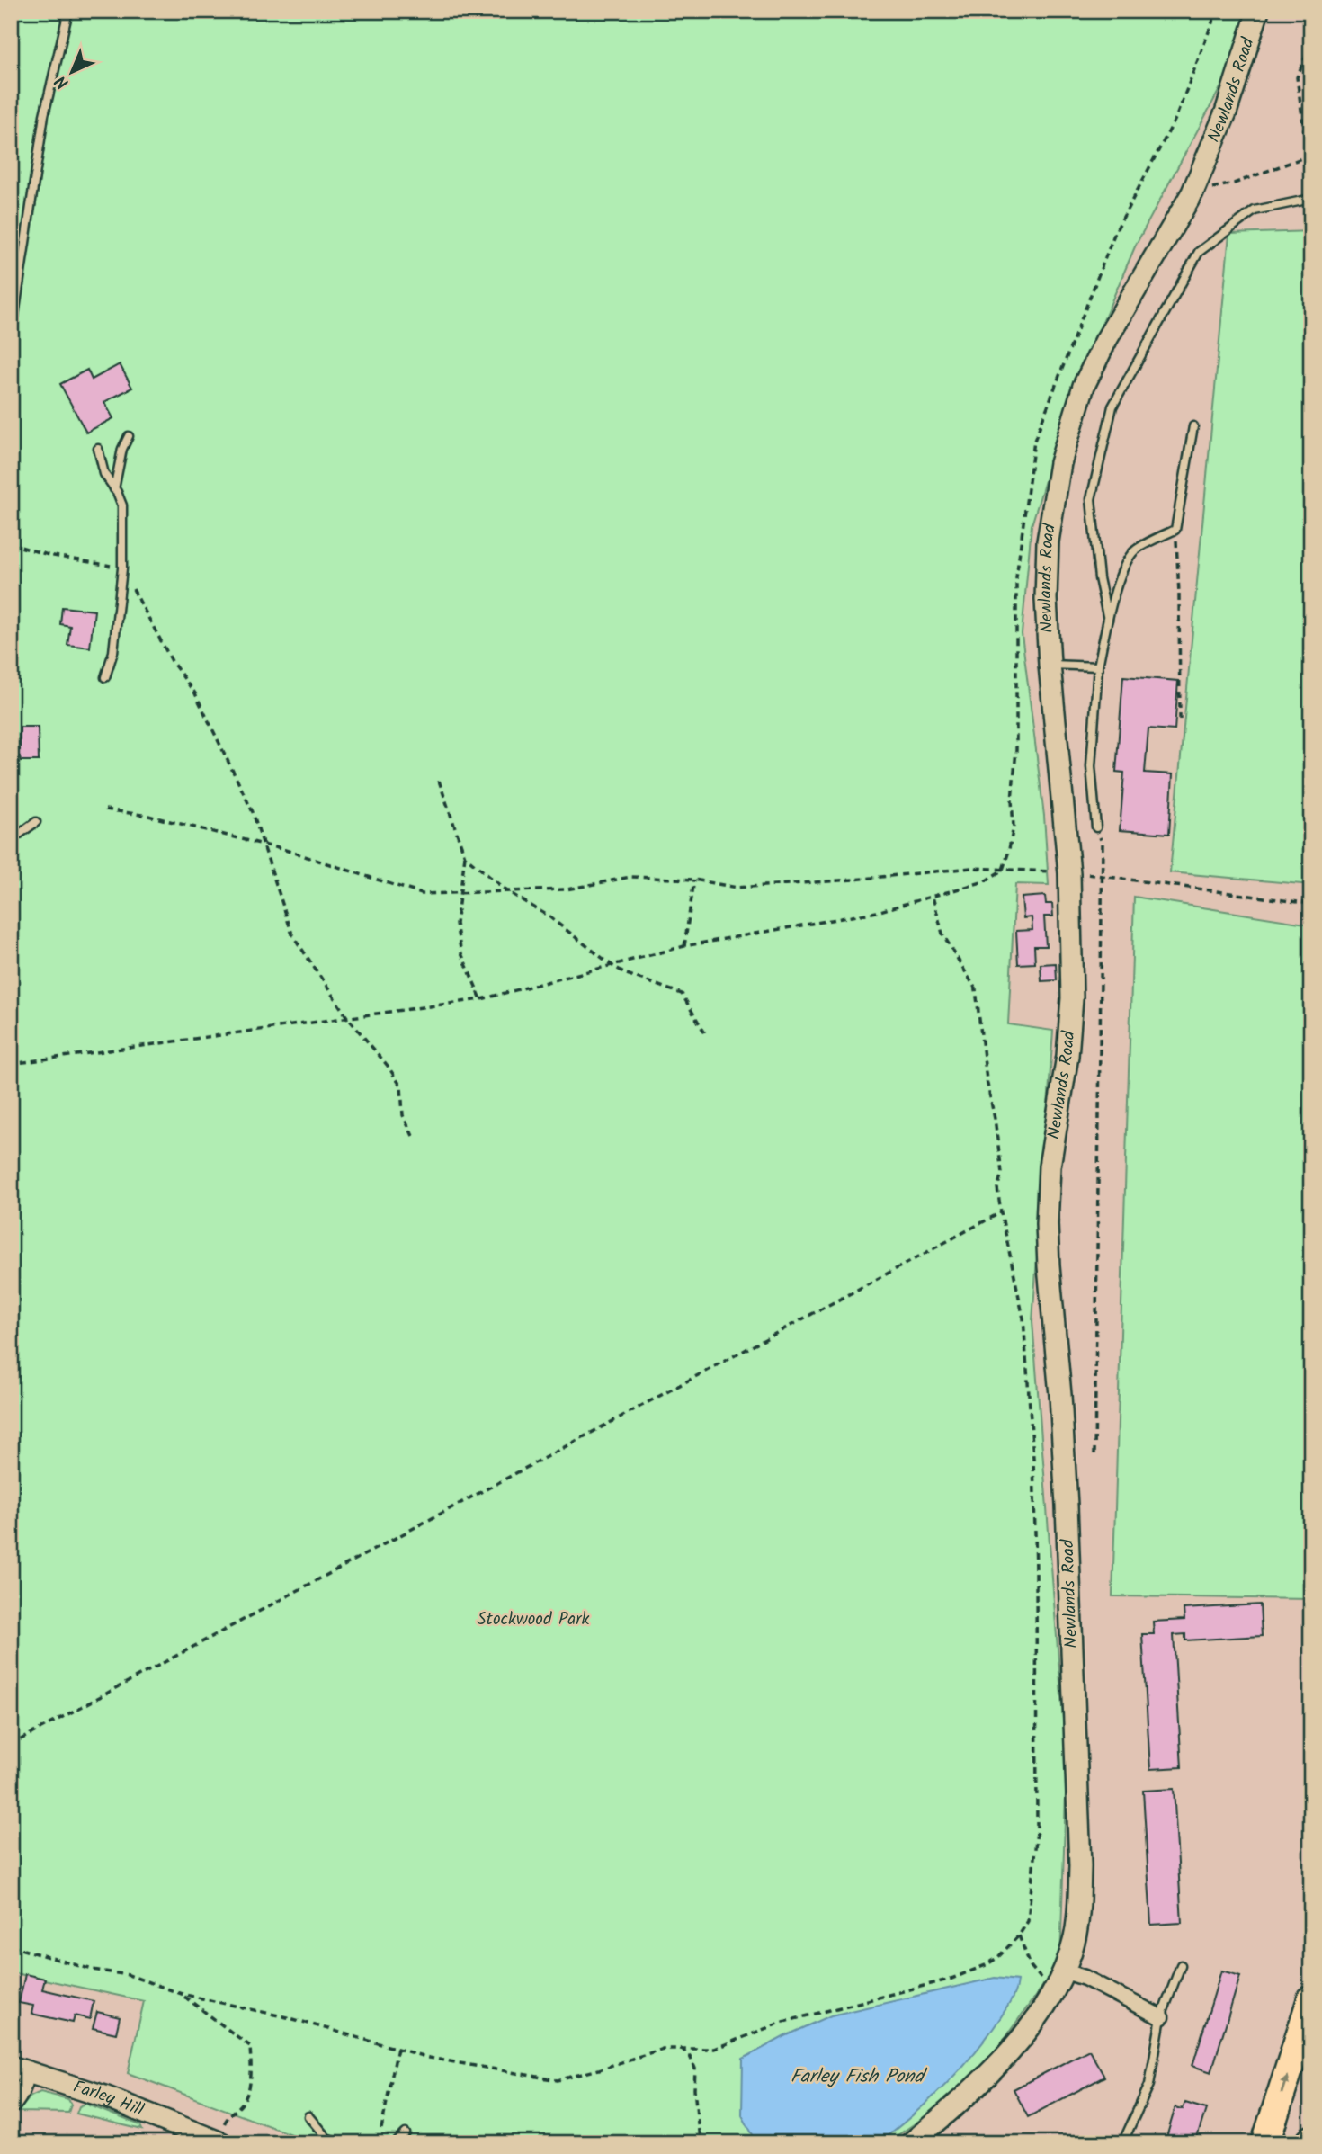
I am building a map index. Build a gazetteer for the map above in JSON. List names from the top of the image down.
{
  "streets": {
    "main road": ["Newlands Road", "Farley Hill"]
  },
  "water": ["Farley Fish Pond"],
  "parks": ["Stockwood Park"],
  "north": "bottom left"
}
